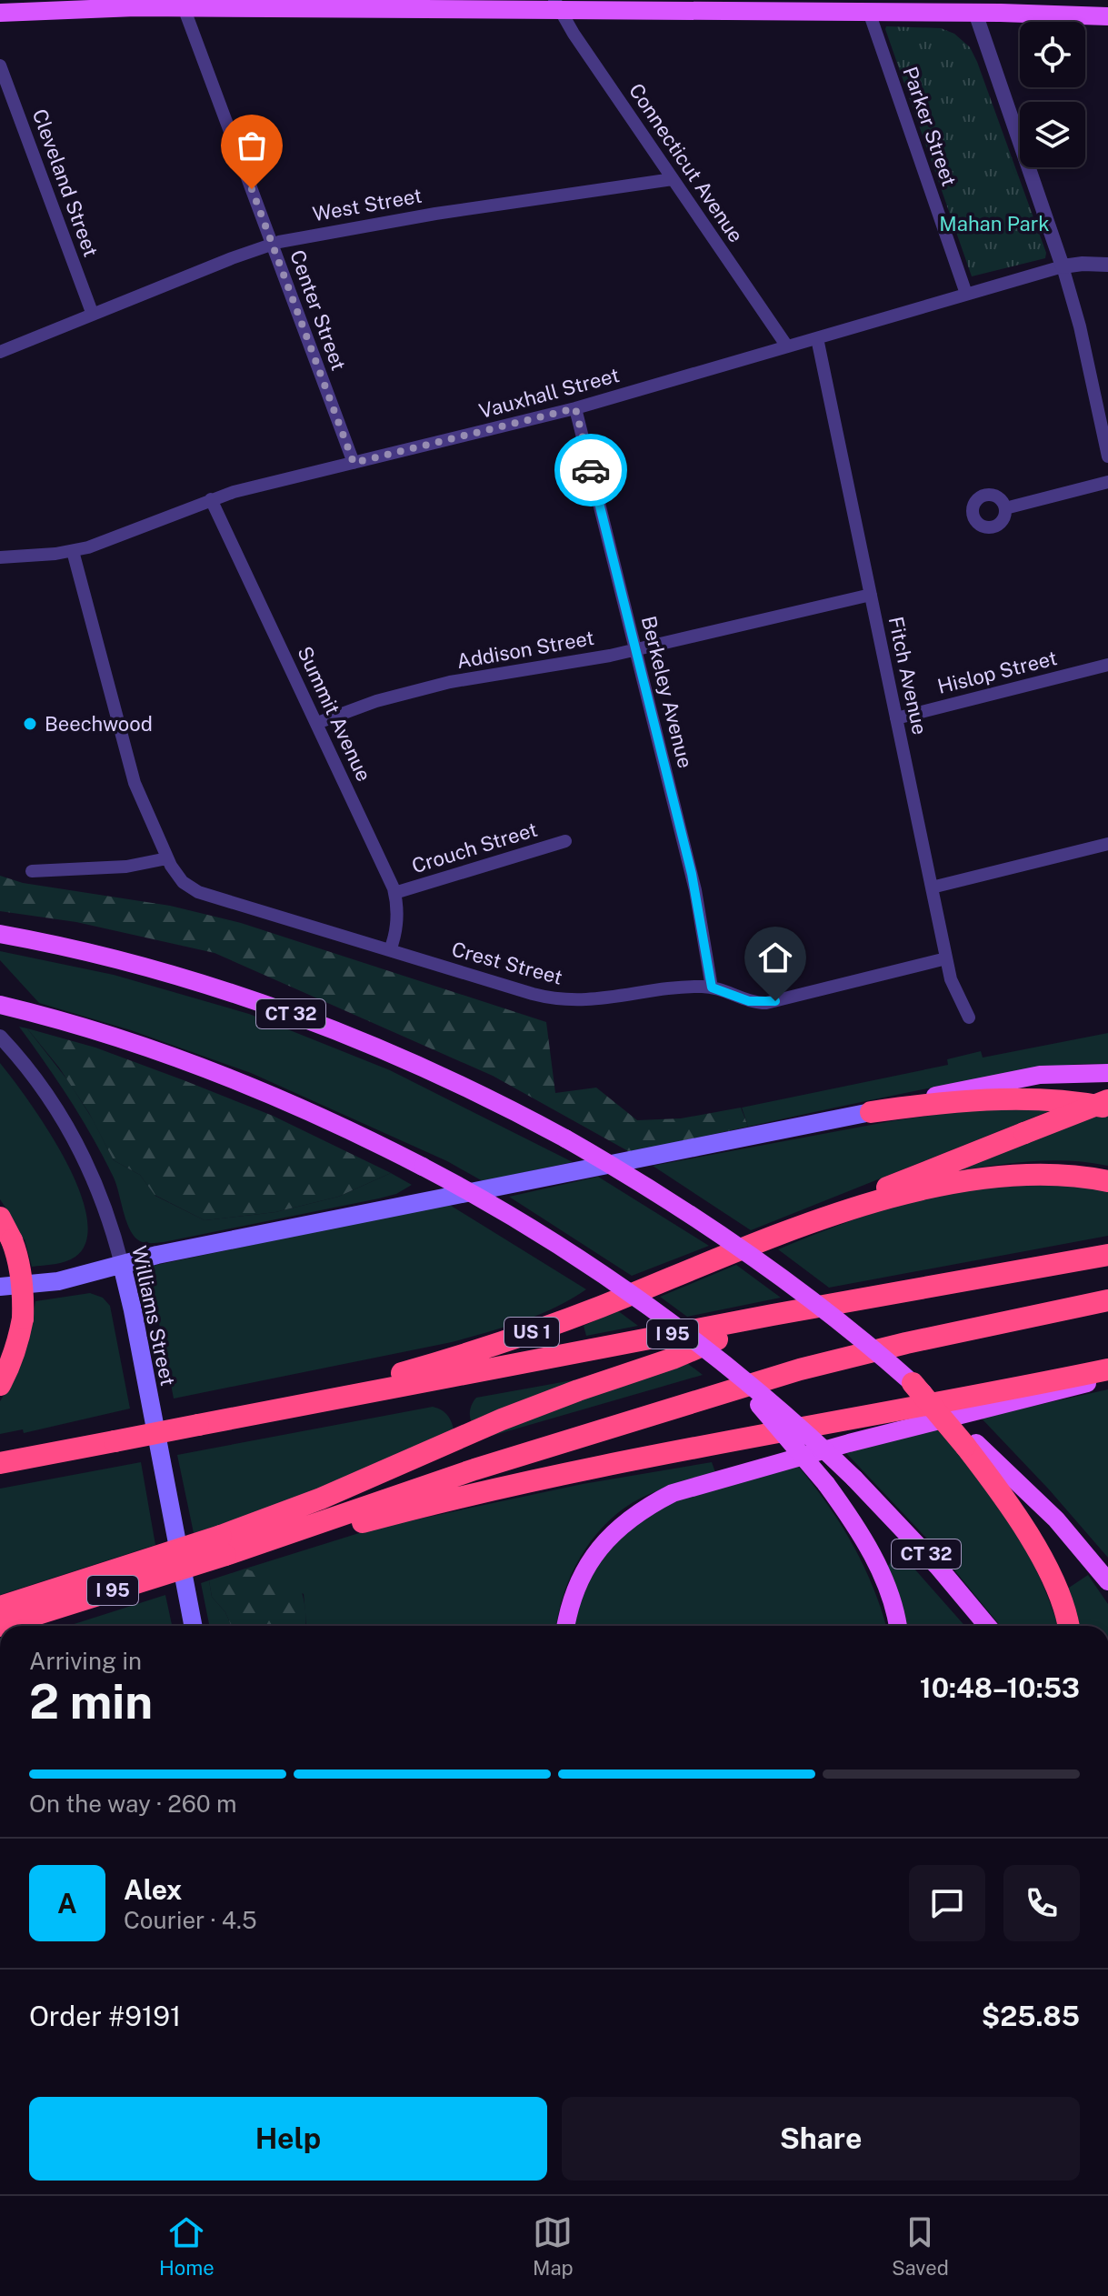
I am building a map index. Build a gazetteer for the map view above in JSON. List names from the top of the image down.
{
  "streets": {
    "highway": ["US 1", "I 95"],
    "main road": ["CT 32", "Williams Street"],
    "street": [
      "Parker Street",
      "Connecticut Avenue",
      "Cleveland Street",
      "West Street",
      "Center Street",
      "Vauxhall Street",
      "Addison Street",
      "Hislop Street",
      "Fitch Avenue",
      "Berkeley Avenue",
      "Summit Avenue",
      "Crouch Street",
      "Crest Street"
    ]
  },
  "crossings": [
    ["Parker Street", "Vauxhall Street"],
    ["Connecticut Avenue", "West Street"],
    ["Connecticut Avenue", "Vauxhall Street"],
    ["Cleveland Street", "West Street"],
    ["West Street", "Center Street"],
    ["Center Street", "Vauxhall Street"],
    ["Vauxhall Street", "Fitch Avenue"],
    ["Vauxhall Street", "Berkeley Avenue"],
    ["Vauxhall Street", "Summit Avenue"],
    ["Addison Street", "Fitch Avenue"],
    ["Addison Street", "Berkeley Avenue"],
    ["Addison Street", "Summit Avenue"],
    ["Hislop Street", "Fitch Avenue"],
    ["Fitch Avenue", "Crest Street"],
    ["Berkeley Avenue", "Crest Street"],
    ["Summit Avenue", "Crouch Street"],
    ["Summit Avenue", "Crest Street"],
    ["US 1", "I 95"]
  ],
  "parks": ["Mahan Park"],
  "places": ["Beechwood"],
  "page": {
    "heading": ["2 min", "Arriving in", "10:48–10:53"],
    "panel": [
      "Alex",
      "Courier · 4.5",
      "Order #9191",
      "$25.85"
    ],
    "bar": "On the way · 260 m",
    "round": "A",
    "buttons": ["Help", "Share"],
    "tabs": ["Home", "Map", "Saved"]
  }
}
